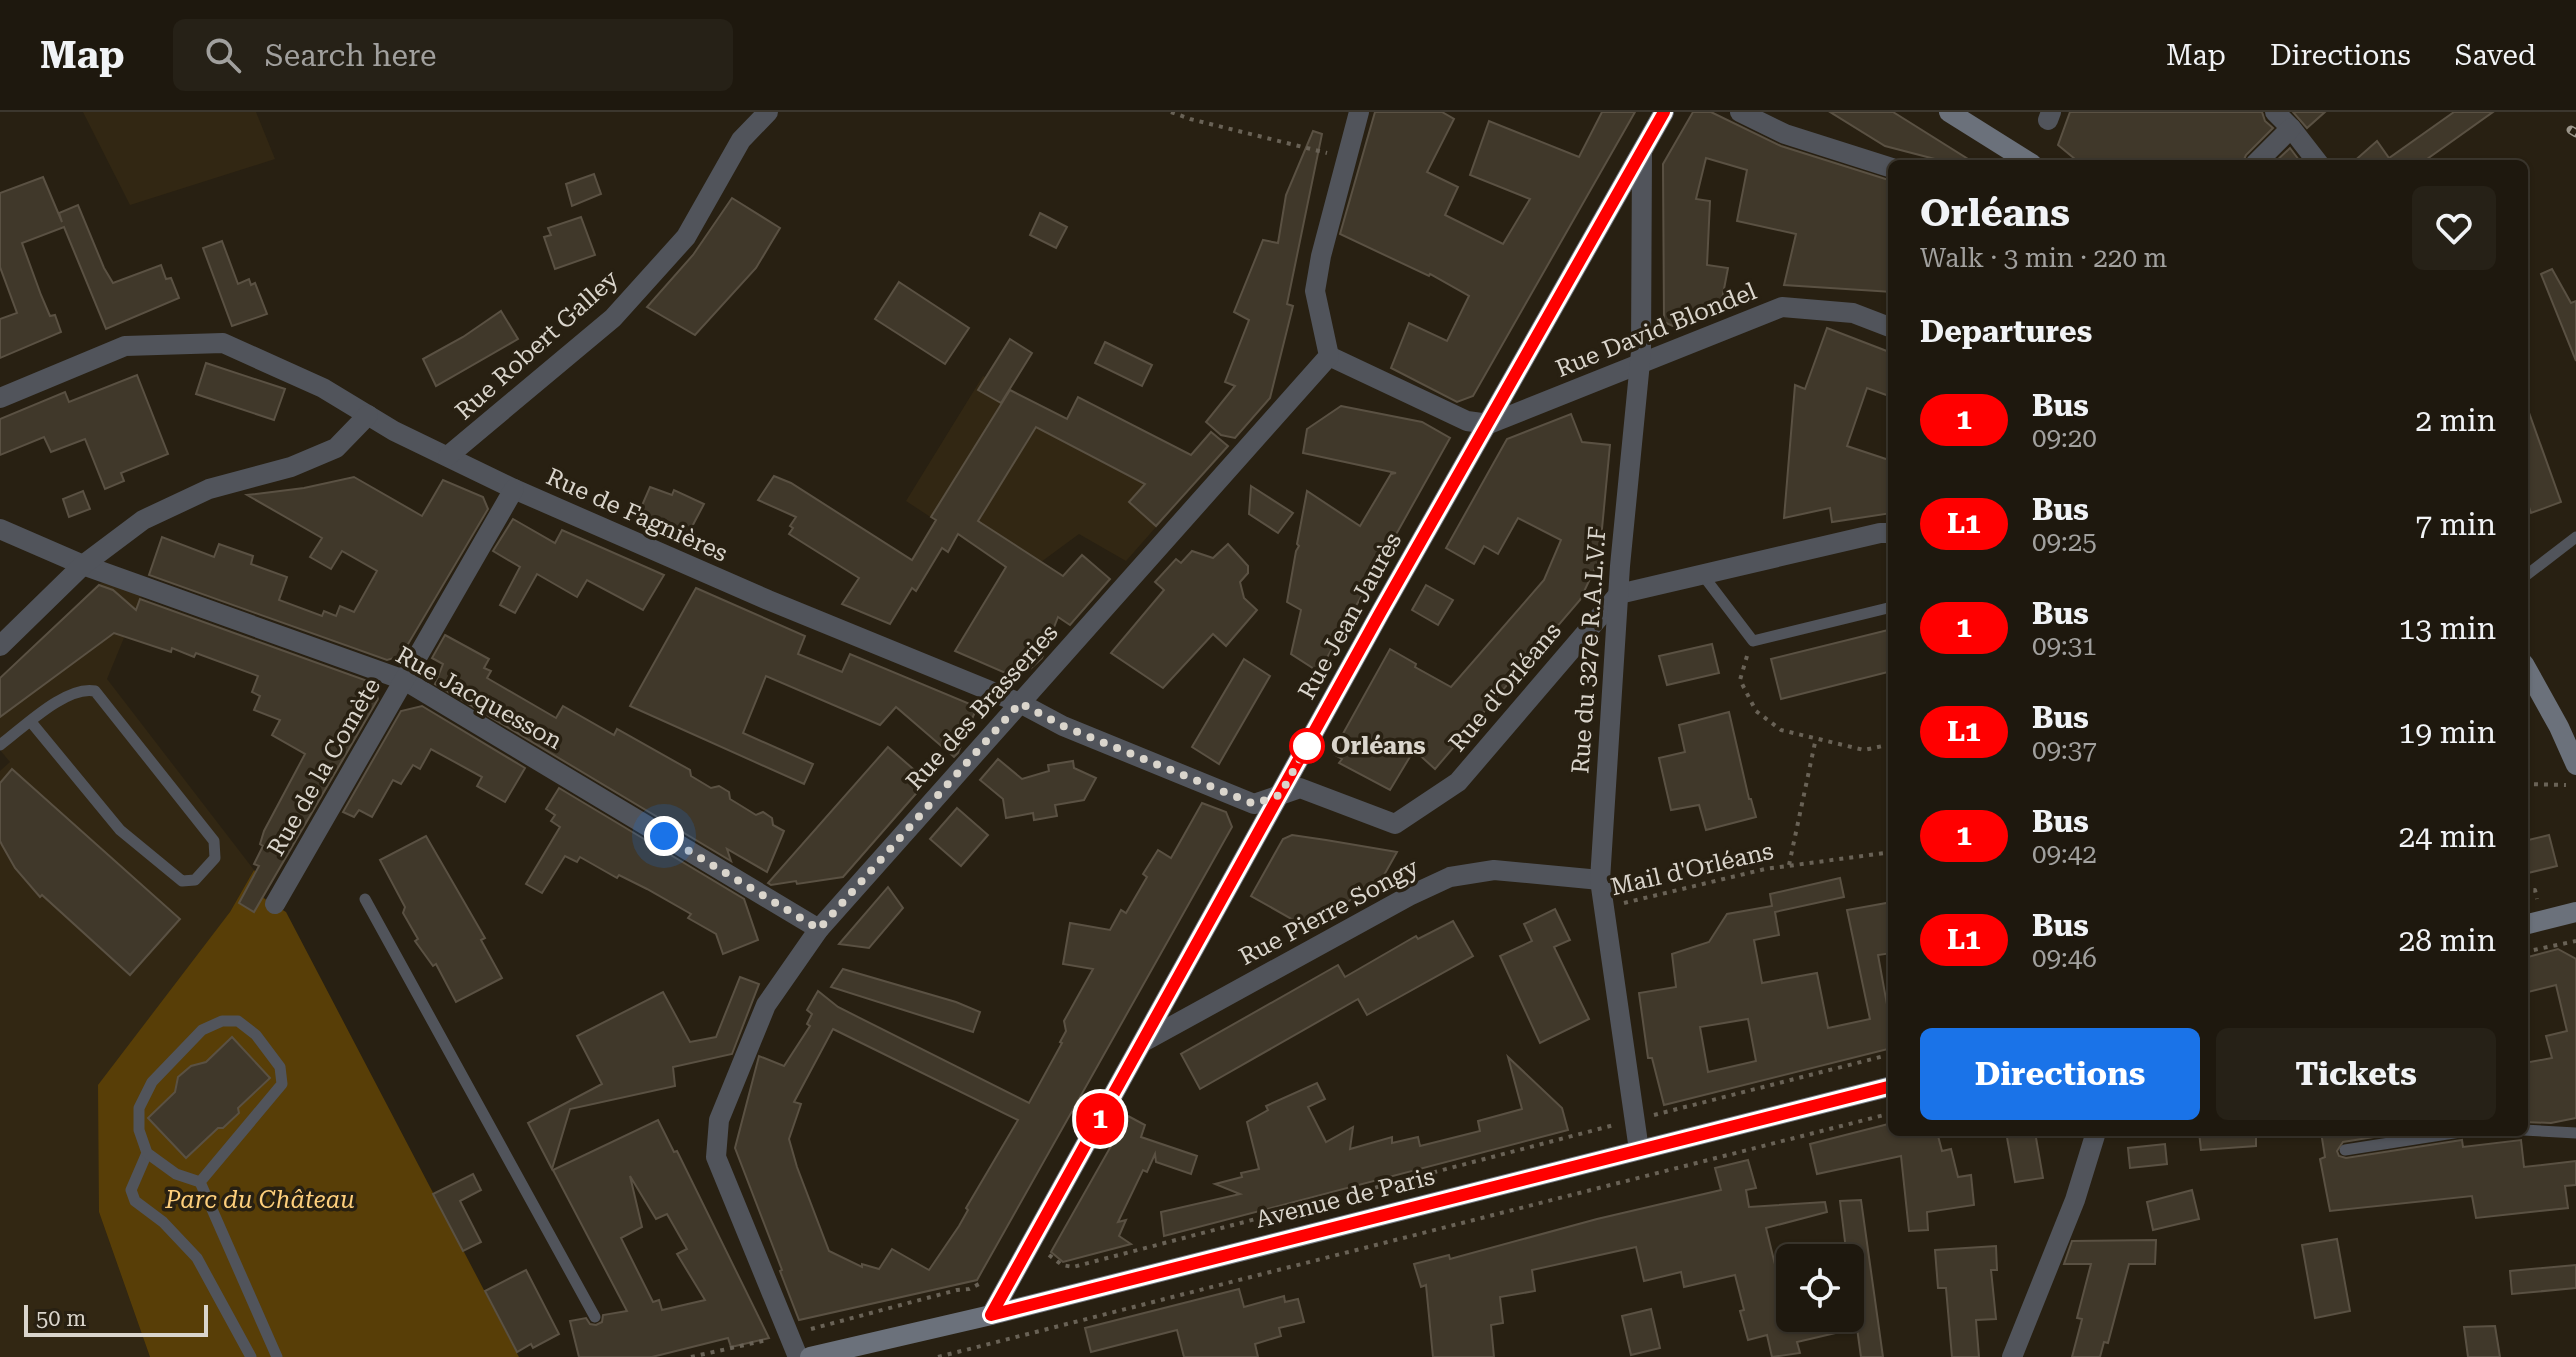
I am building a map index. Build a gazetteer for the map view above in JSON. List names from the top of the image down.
{
  "streets": {
    "main road": ["Rue Jean Jaurès", "Avenue de Paris"],
    "street": [
      "Rue David Blondel",
      "Rue Robert Galley",
      "Rue de Fagnières",
      "Rue du 327e R.A.L.V.F",
      "Rue d'Orléans",
      "Rue Jacquesson",
      "Rue des Brasseries",
      "Rue de la Comète",
      "Rue Pierre Songy"
    ],
    "path": ["Mail d'Orléans"]
  },
  "crossings": [
    ["Rue David Blondel", "Rue Jean Jaurès"],
    ["Rue David Blondel", "Rue du 327e R.A.L.V.F"],
    ["Rue Robert Galley", "Rue de Fagnières"],
    ["Rue de Fagnières", "Rue d'Orléans"],
    ["Rue de Fagnières", "Rue des Brasseries"],
    ["Rue de Fagnières", "Rue de la Comète"],
    ["Rue Jean Jaurès", "Rue du 327e R.A.L.V.F"],
    ["Rue Jean Jaurès", "Rue d'Orléans"],
    ["Rue Jean Jaurès", "Rue Pierre Songy"],
    ["Rue Jean Jaurès", "Avenue de Paris"],
    ["Rue du 327e R.A.L.V.F", "Rue d'Orléans"],
    ["Rue du 327e R.A.L.V.F", "Mail d'Orléans"],
    ["Rue du 327e R.A.L.V.F", "Rue Pierre Songy"],
    ["Rue du 327e R.A.L.V.F", "Avenue de Paris"],
    ["Rue Jacquesson", "Rue des Brasseries"],
    ["Rue Jacquesson", "Rue de la Comète"]
  ],
  "parks": ["Parc du Château"],
  "places": ["Orléans"],
  "lines": ["bus line 1"],
  "scale_bar": "50 m",
  "page": {
    "header": "Map",
    "search": "Search here",
    "nav": ["Map", "Directions", "Saved"],
    "on_map": "1",
    "heading": [
      ["Orléans", "Walk · 3 min · 220 m"],
      "Departures"
    ],
    "list": [
      {
        "mark": "1",
        "name": "Bus",
        "note": "09:20",
        "value": "2 min"
      },
      {
        "mark": "L1",
        "name": "Bus",
        "note": "09:25",
        "value": "7 min"
      },
      {
        "mark": "1",
        "name": "Bus",
        "note": "09:31",
        "value": "13 min"
      },
      {
        "mark": "L1",
        "name": "Bus",
        "note": "09:37",
        "value": "19 min"
      },
      {
        "mark": "1",
        "name": "Bus",
        "note": "09:42",
        "value": "24 min"
      },
      {
        "mark": "L1",
        "name": "Bus",
        "note": "09:46",
        "value": "28 min"
      }
    ],
    "buttons": ["Directions", "Tickets"],
    "scale": "50 m"
  }
}
